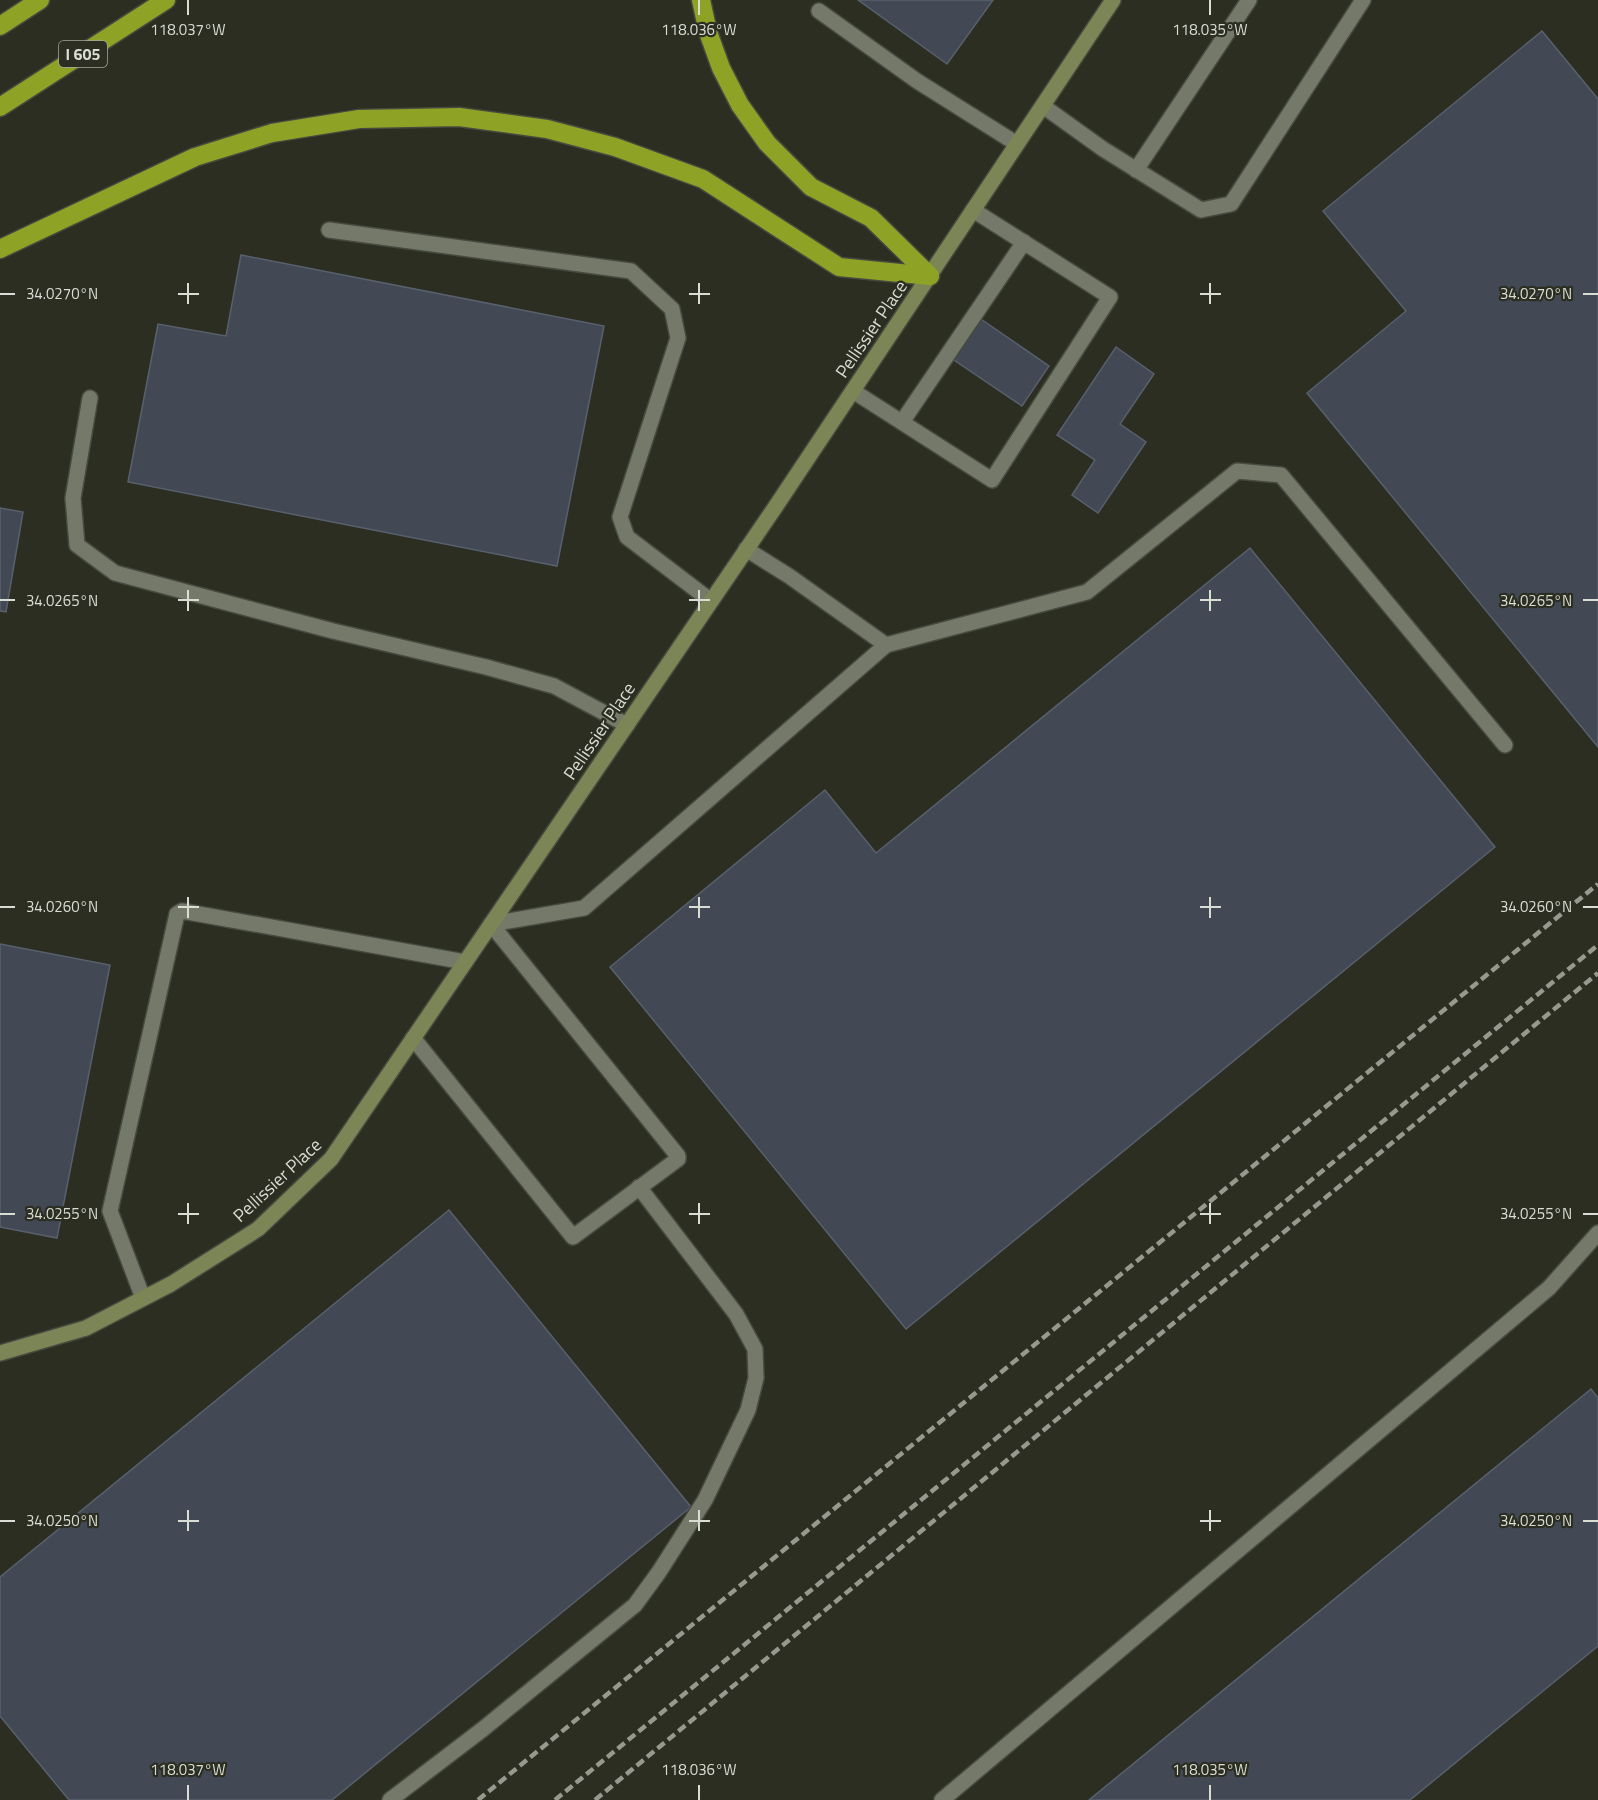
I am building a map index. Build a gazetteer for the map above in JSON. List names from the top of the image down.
{
  "streets": {
    "highway": ["I 605"],
    "main road": ["Pellissier Place"]
  },
  "coordinates": [
    "118.037°W",
    "118.036°W",
    "118.035°W",
    "34.0270°N",
    "34.0265°N",
    "34.0260°N",
    "34.0255°N",
    "34.0250°N"
  ]
}
